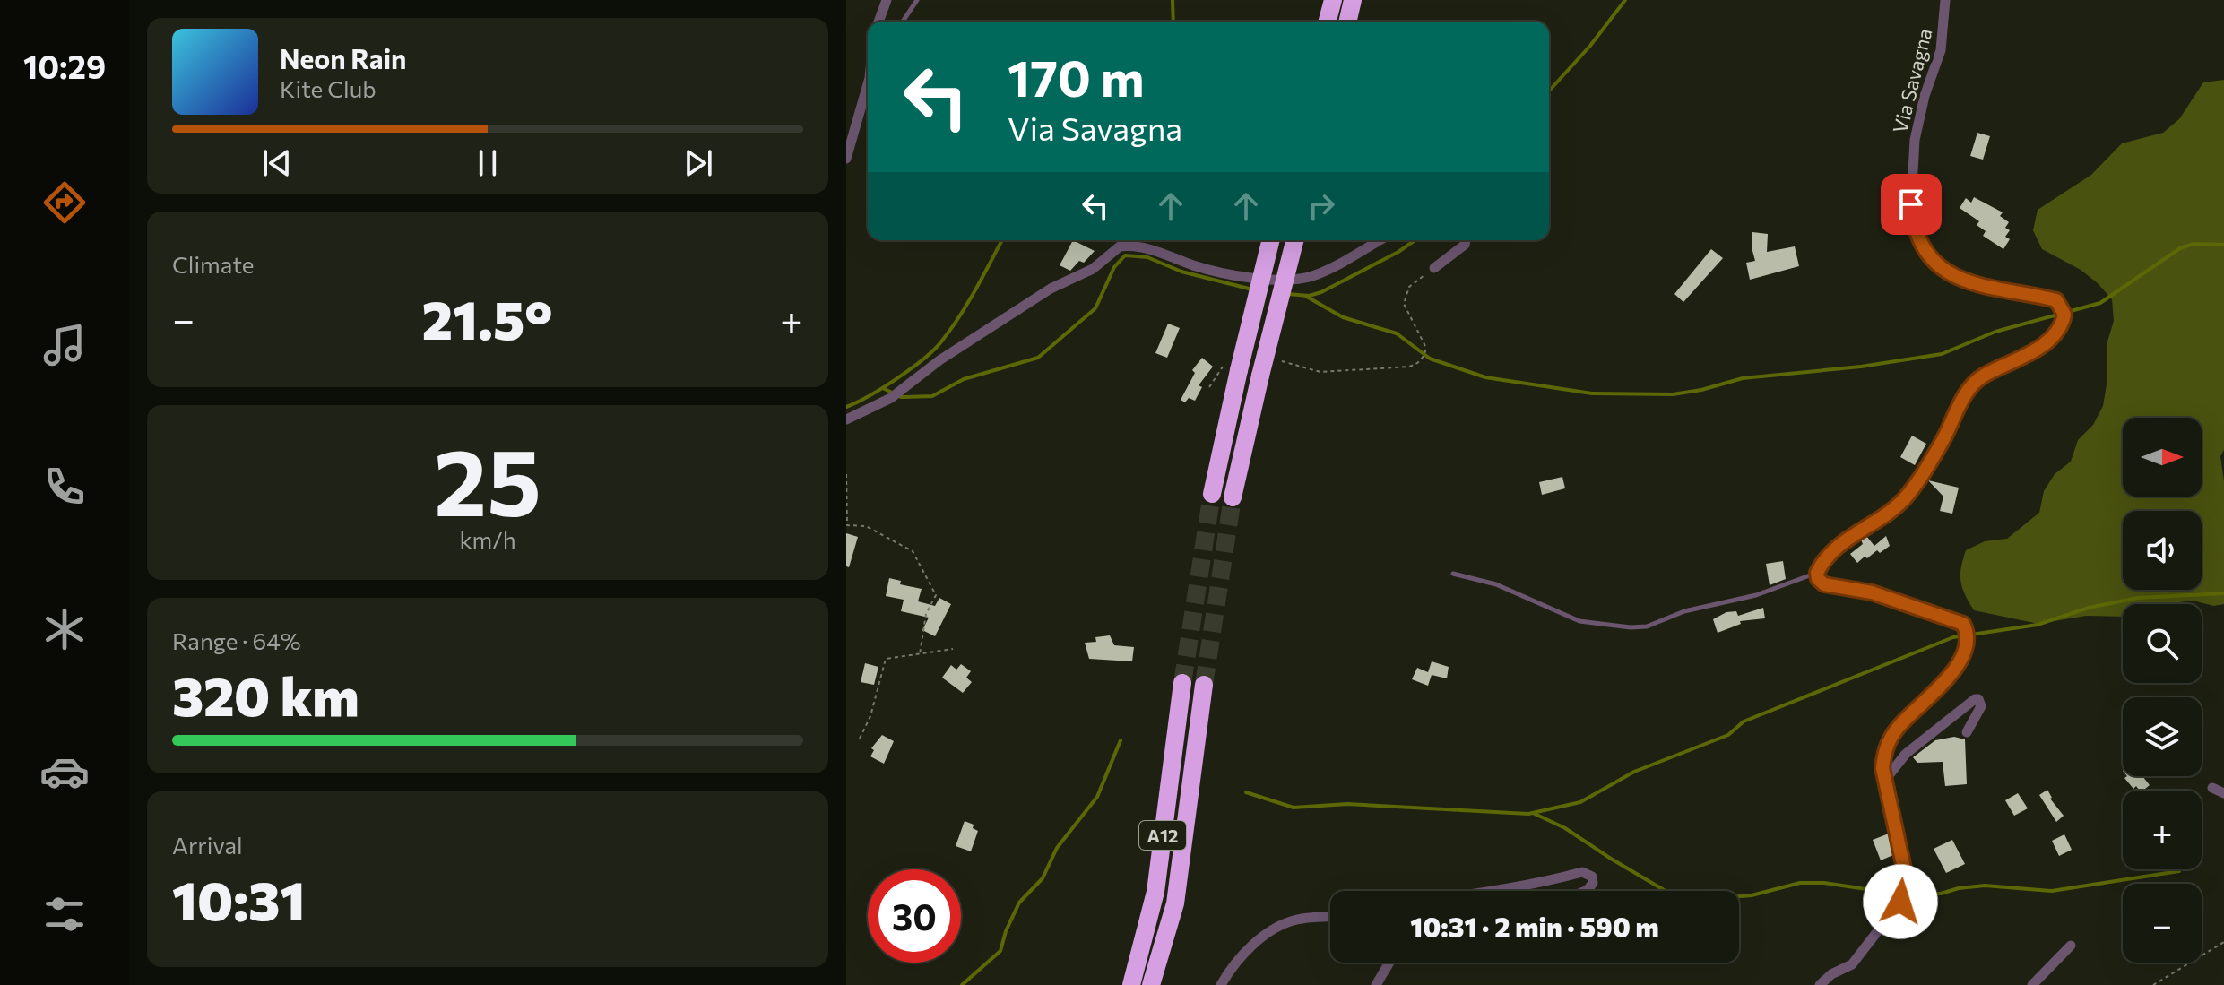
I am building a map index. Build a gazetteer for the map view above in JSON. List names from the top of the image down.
{
  "streets": {
    "highway": ["A12"],
    "street": ["Via Savagna"]
  },
  "north": "right",
  "page": {
    "tabs": "10:29",
    "turn": ["170 m", "Via Savagna"],
    "song": ["Neon Rain", "Kite Club"],
    "tile": [
      "Climate",
      ["25", "km/h"],
      ["Range · 64%", "320 km"],
      ["Arrival", "10:31"]
    ],
    "heat": ["−", "21.5°", "+"],
    "map_buttons": ["+", "−"],
    "limit": "30",
    "trip": "10:31 · 2 min · 590 m"
  }
}
